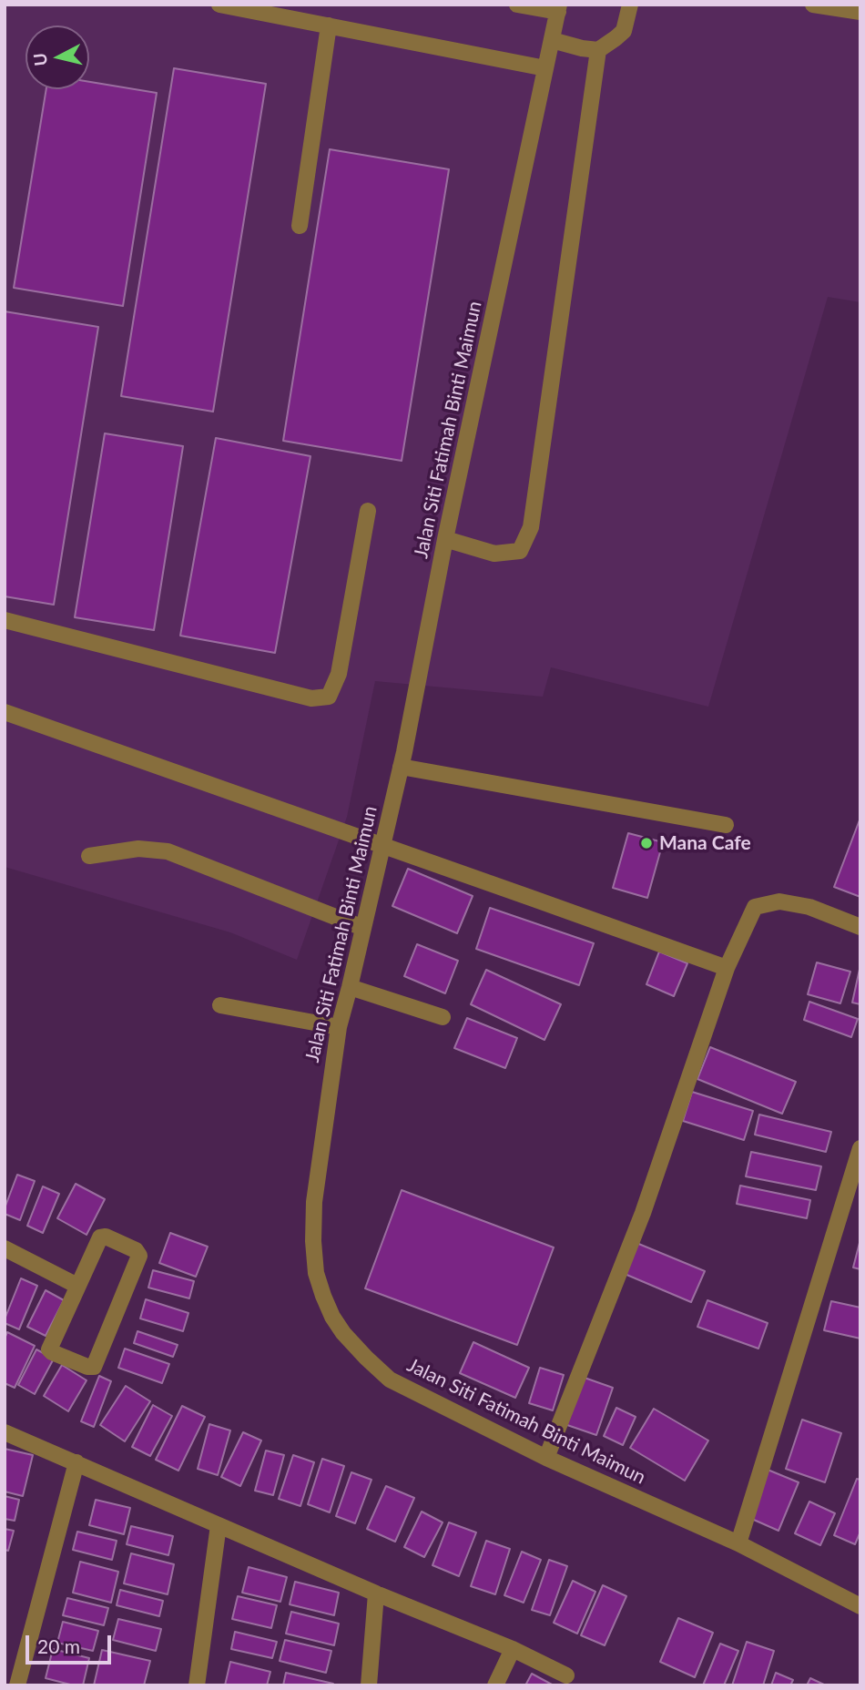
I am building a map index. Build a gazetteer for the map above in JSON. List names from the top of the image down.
{
  "streets": {
    "street": ["Jalan Siti Fatimah Binti Maimun"]
  },
  "places": ["Mana Cafe"],
  "scale_bar": "20 m",
  "north": "left"
}
